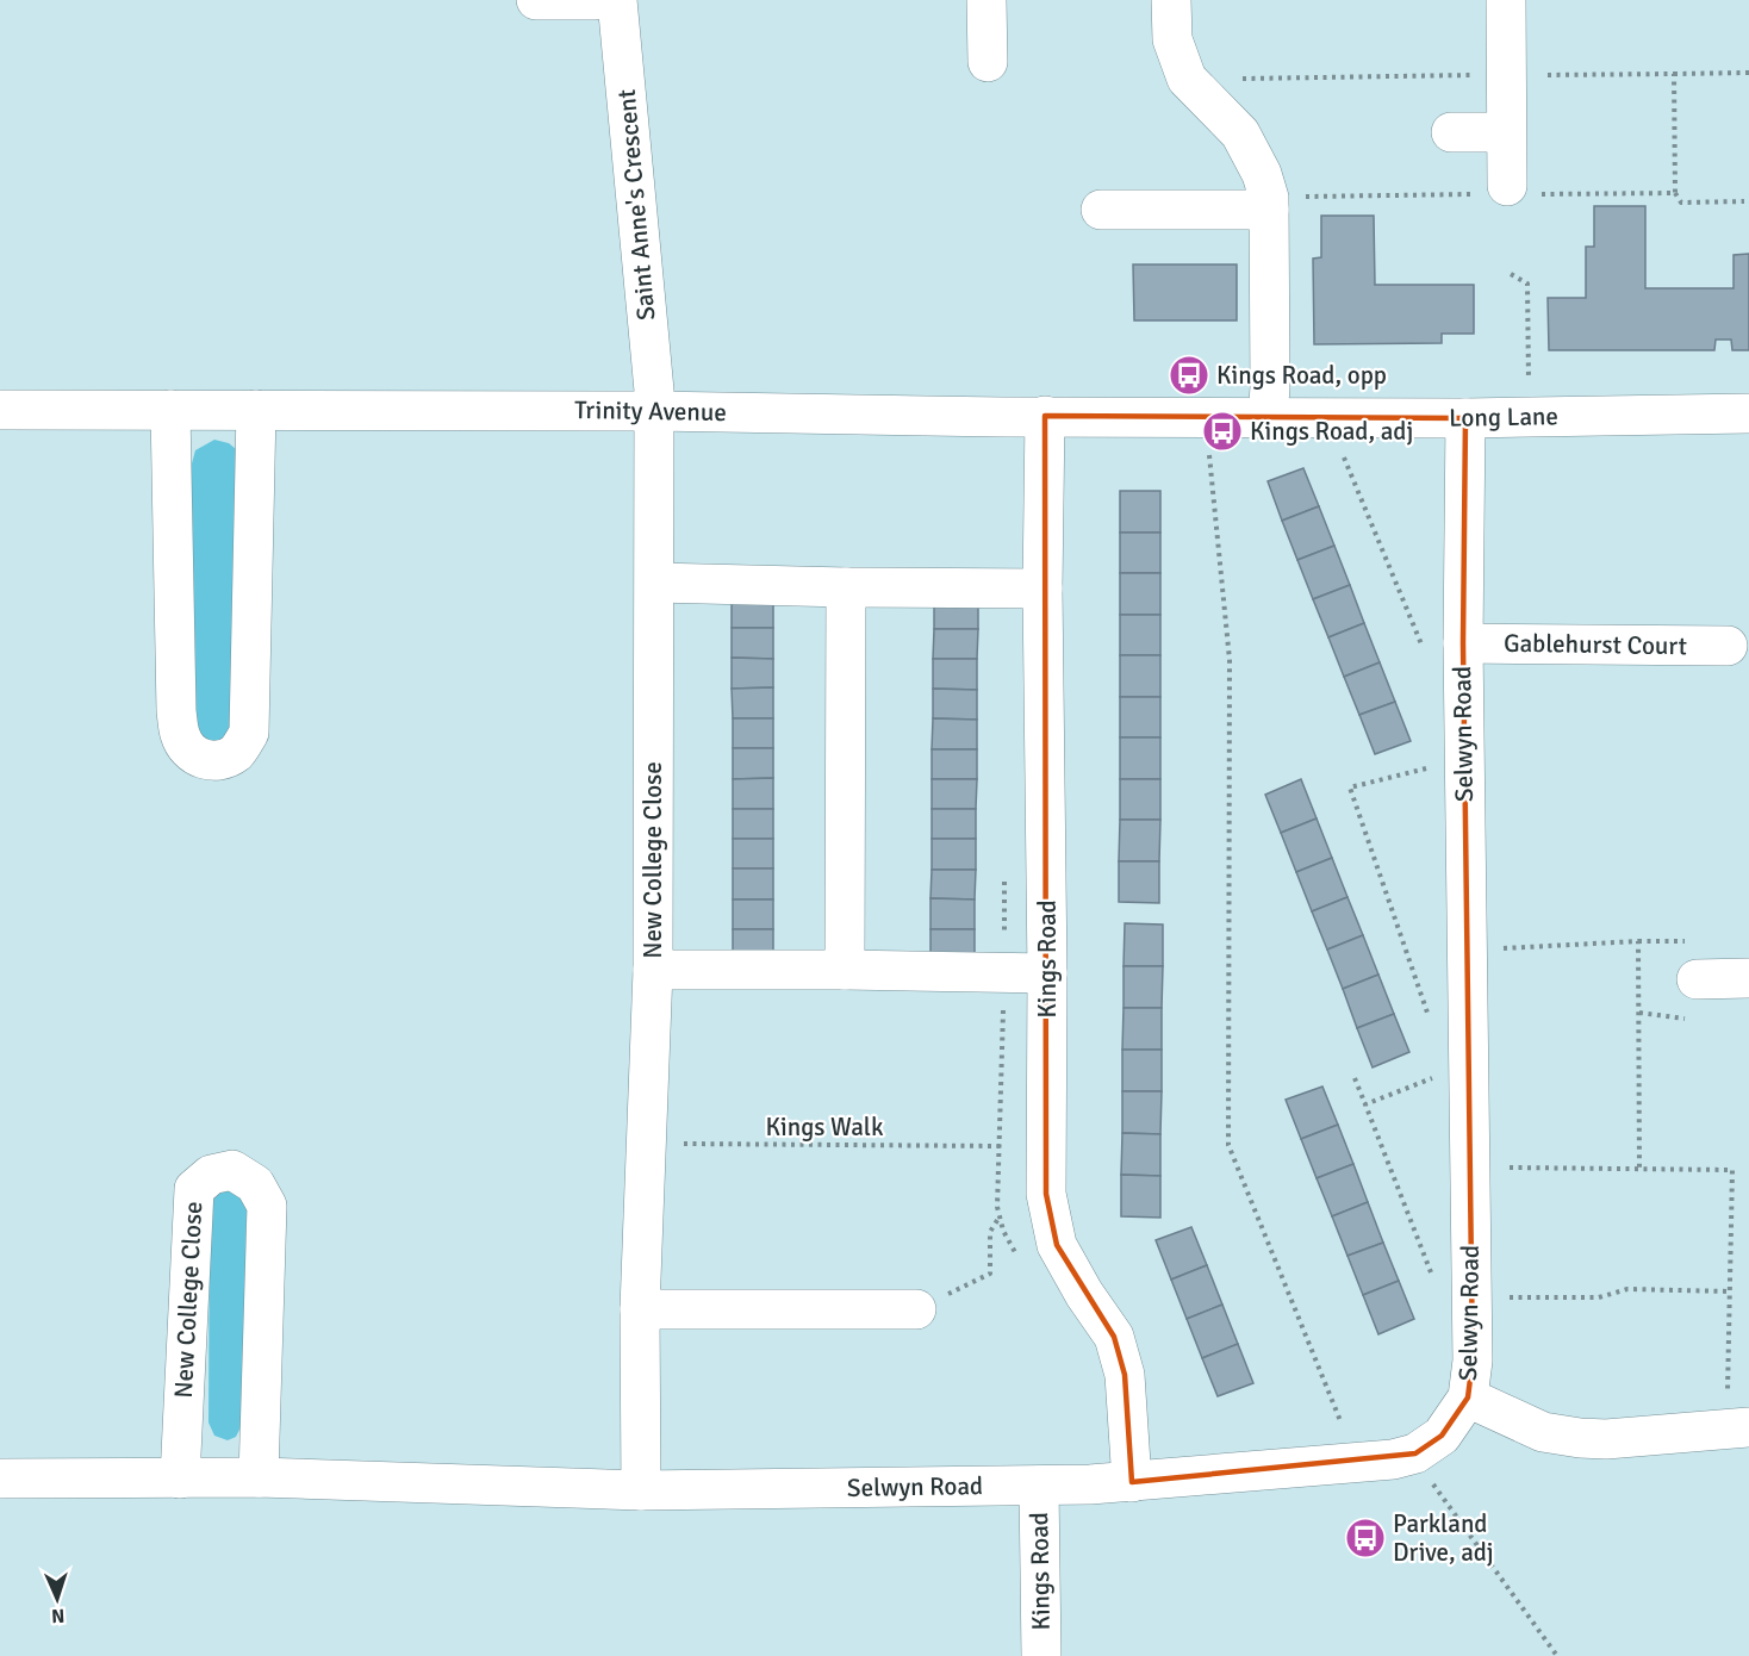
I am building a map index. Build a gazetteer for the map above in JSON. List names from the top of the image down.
{
  "streets": {
    "street": [
      "Saint Anne's Crescent",
      "Trinity Avenue",
      "Long Lane",
      "Gablehurst Court",
      "Selwyn Road",
      "New College Close",
      "Kings Road"
    ],
    "path": ["Kings Walk"]
  },
  "crossings": [
    ["Saint Anne's Crescent", "Trinity Avenue"],
    ["Saint Anne's Crescent", "New College Close"],
    ["Trinity Avenue", "Long Lane"],
    ["Trinity Avenue", "New College Close"],
    ["Trinity Avenue", "Kings Road"],
    ["Long Lane", "Selwyn Road"],
    ["Long Lane", "Kings Road"],
    ["Gablehurst Court", "Selwyn Road"],
    ["Selwyn Road", "New College Close"],
    ["Selwyn Road", "Kings Road"],
    ["New College Close", "Kings Walk"]
  ],
  "places": {
    "bus stop": ["Kings Road, opp", "Kings Road, adj", "Parkland Drive, adj"]
  },
  "north": "bottom"
}
